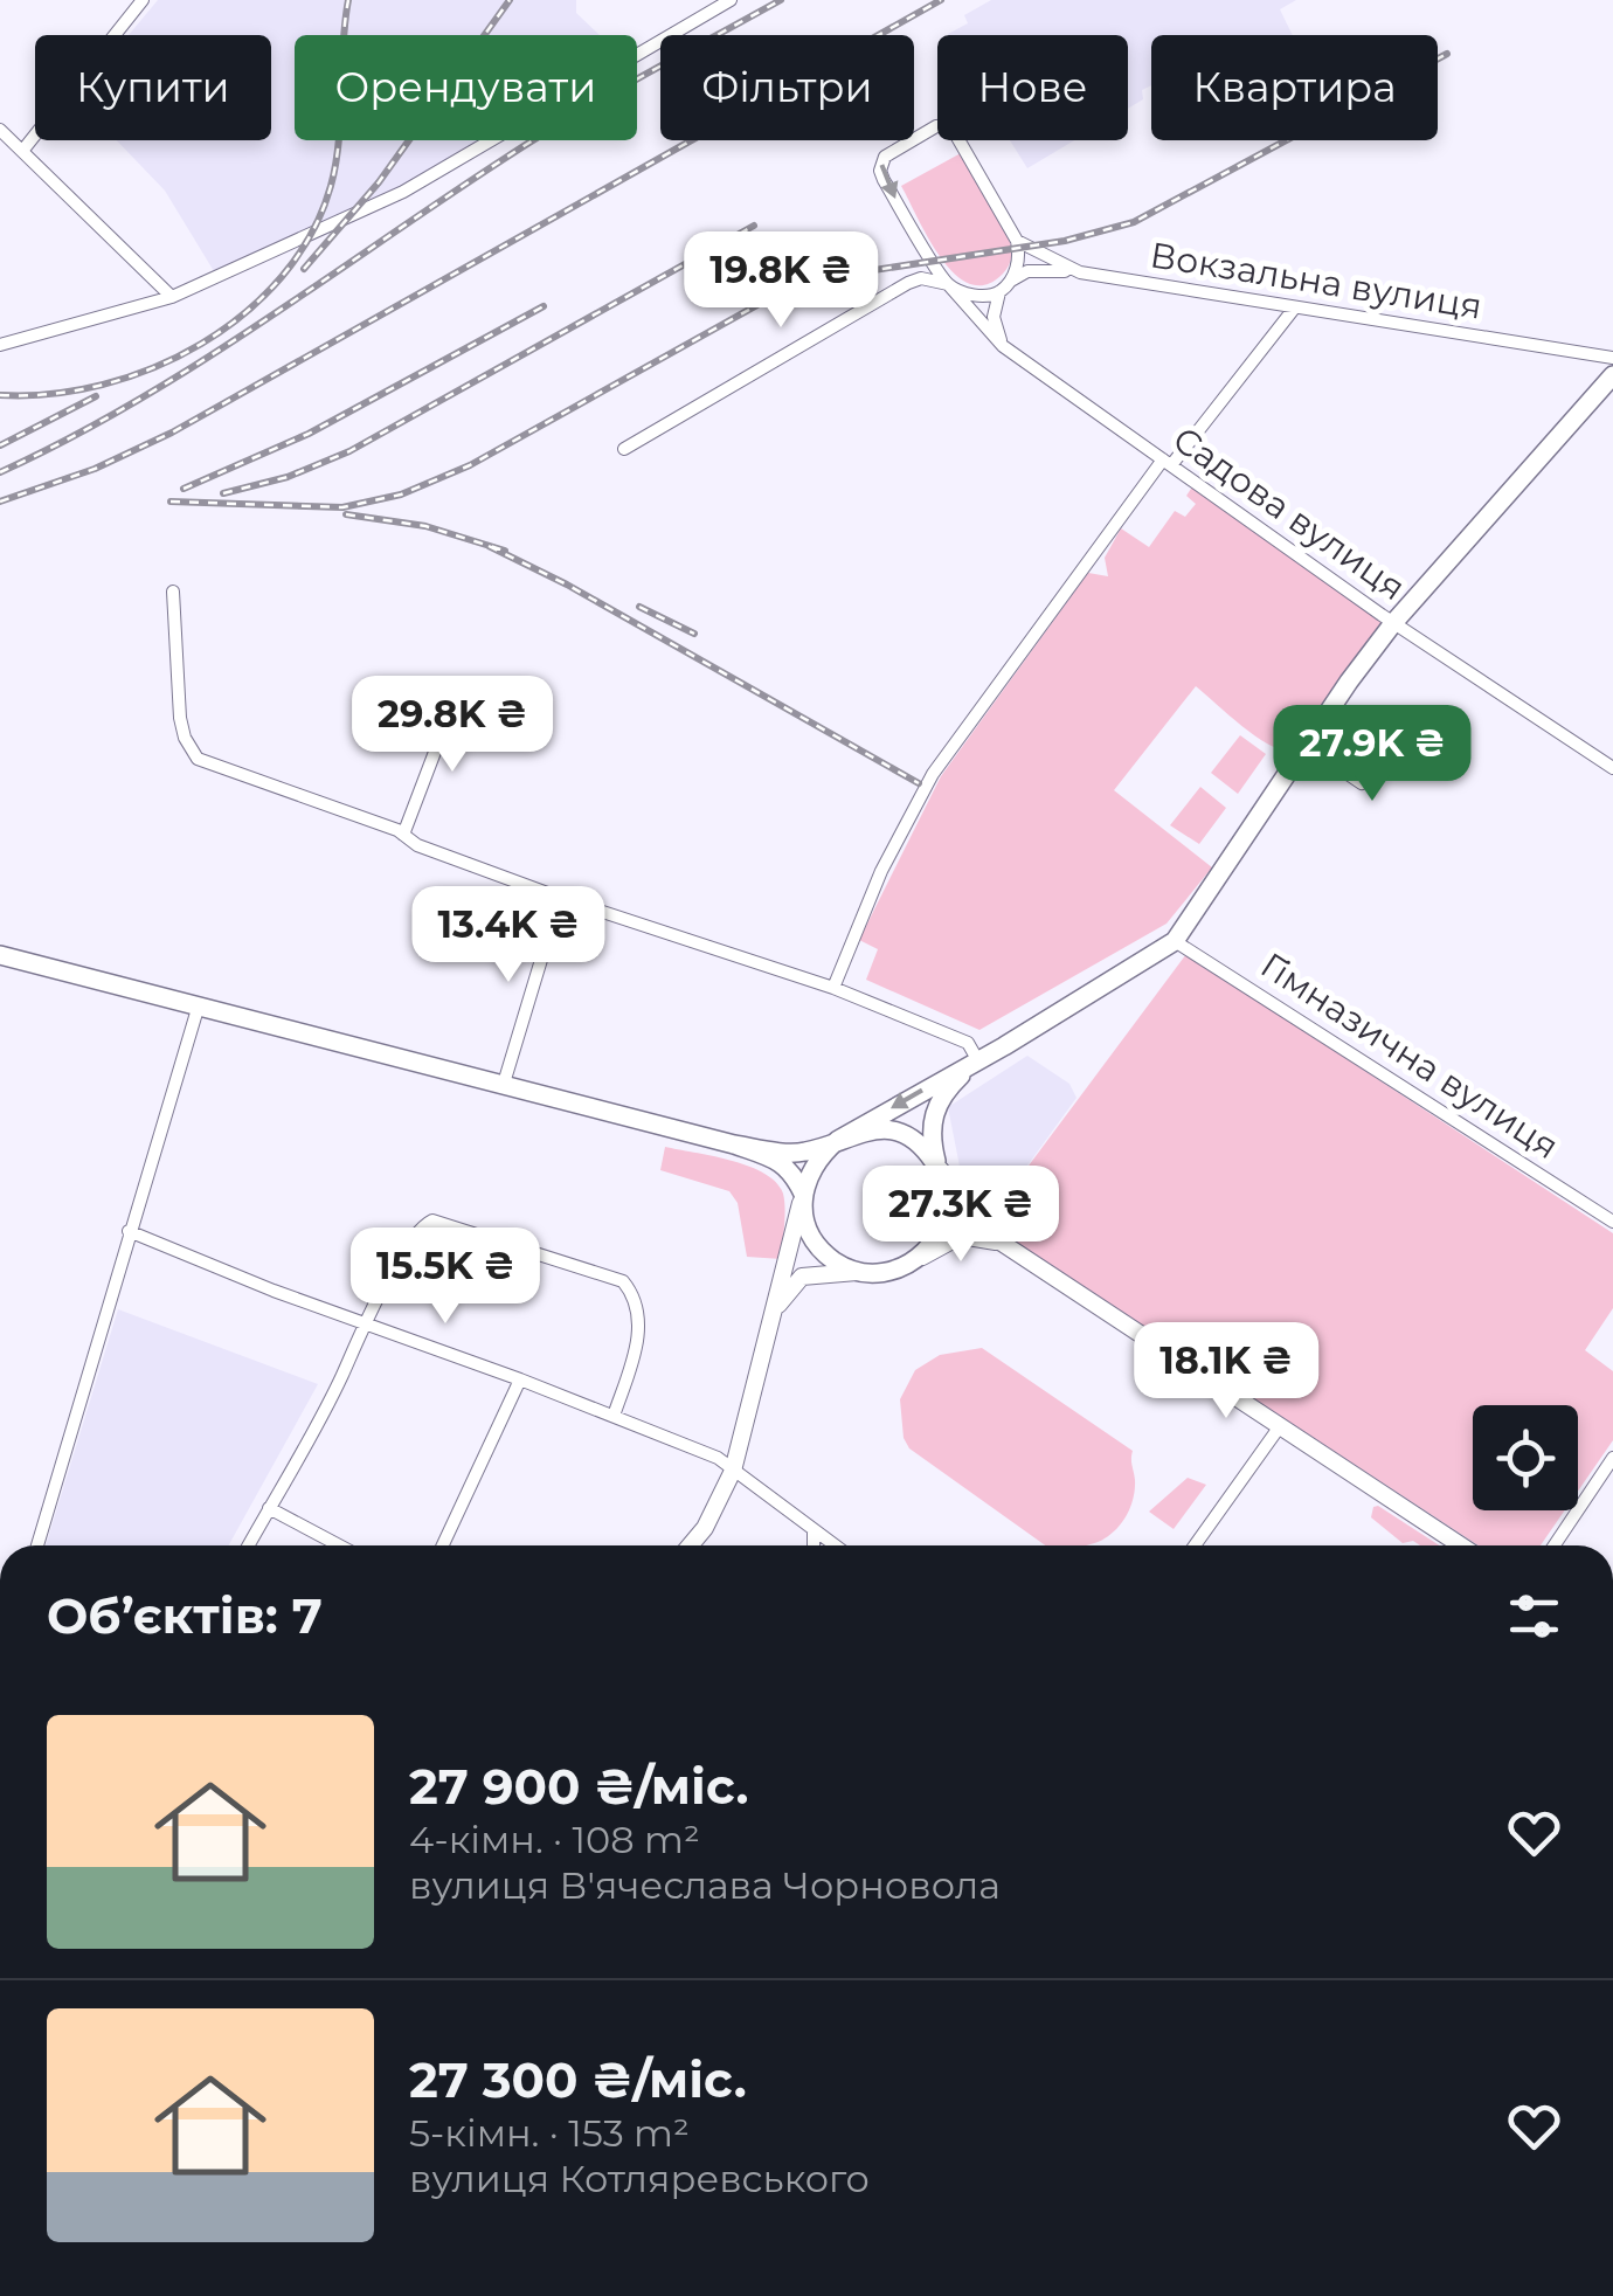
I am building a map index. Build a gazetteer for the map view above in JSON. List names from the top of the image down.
{
  "streets": {
    "street": ["Вокзальна вулиця", "Садова вулиця", "Гімназична вулиця"]
  },
  "page": {
    "chip": [
      "Купити",
      "Орендувати",
      "Фільтри",
      "Нове",
      "Квартира"
    ],
    "price": [
      "19.8K ₴",
      "29.8K ₴",
      "27.9K ₴",
      "13.4K ₴",
      "27.3K ₴",
      "15.5K ₴",
      "18.1K ₴"
    ],
    "heading": "Об’єктів: 7",
    "list": [
      {
        "name": "27 900 ₴/міс.",
        "note": "4-кімн. · 108 m² · вулиця В'ячеслава Чорновола"
      },
      {
        "name": "27 300 ₴/міс.",
        "note": "5-кімн. · 153 m² · вулиця Котляревського"
      }
    ]
  }
}
